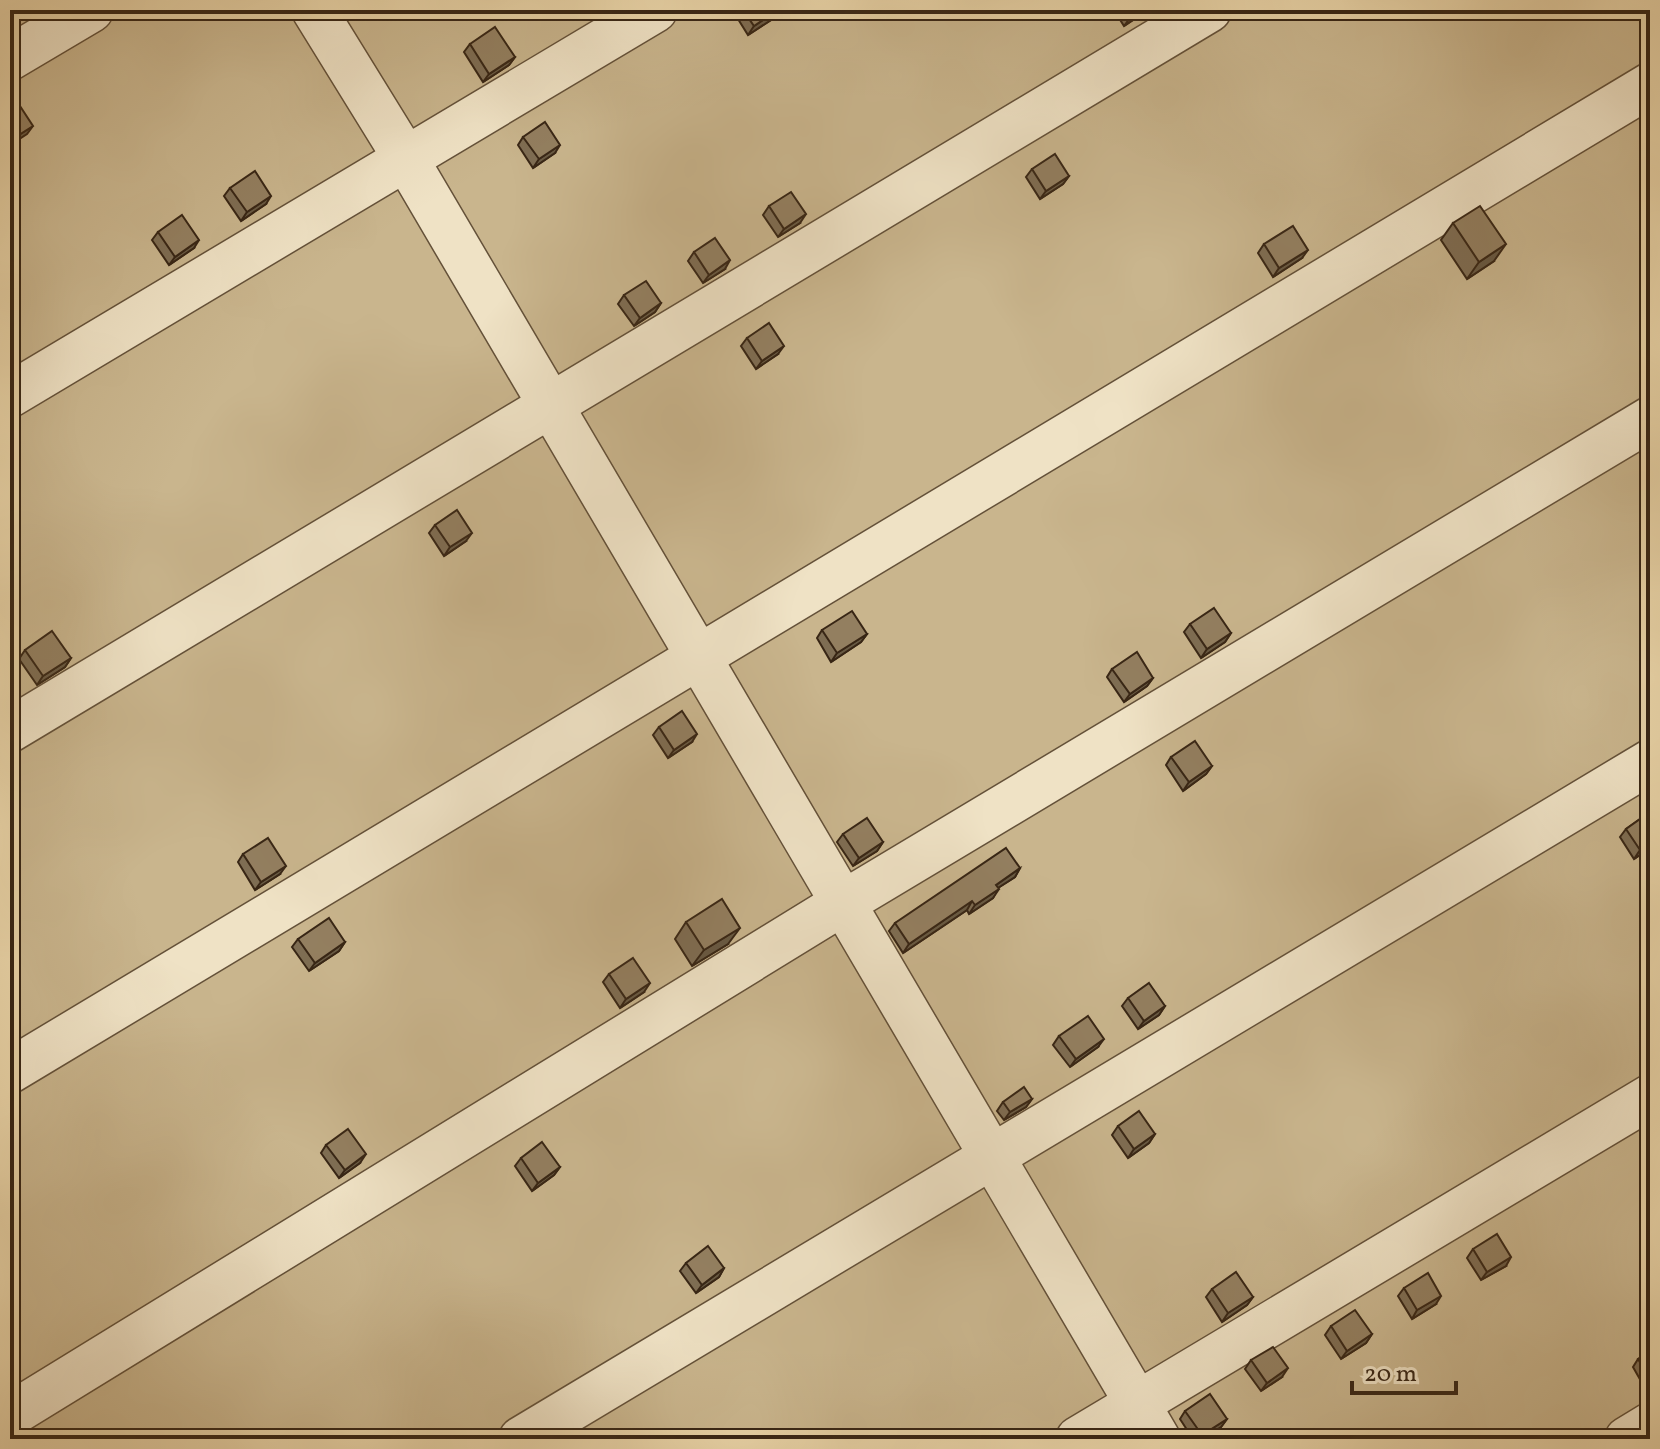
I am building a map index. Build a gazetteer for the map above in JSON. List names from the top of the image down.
{
  "scale_bar": "20 m"
}
